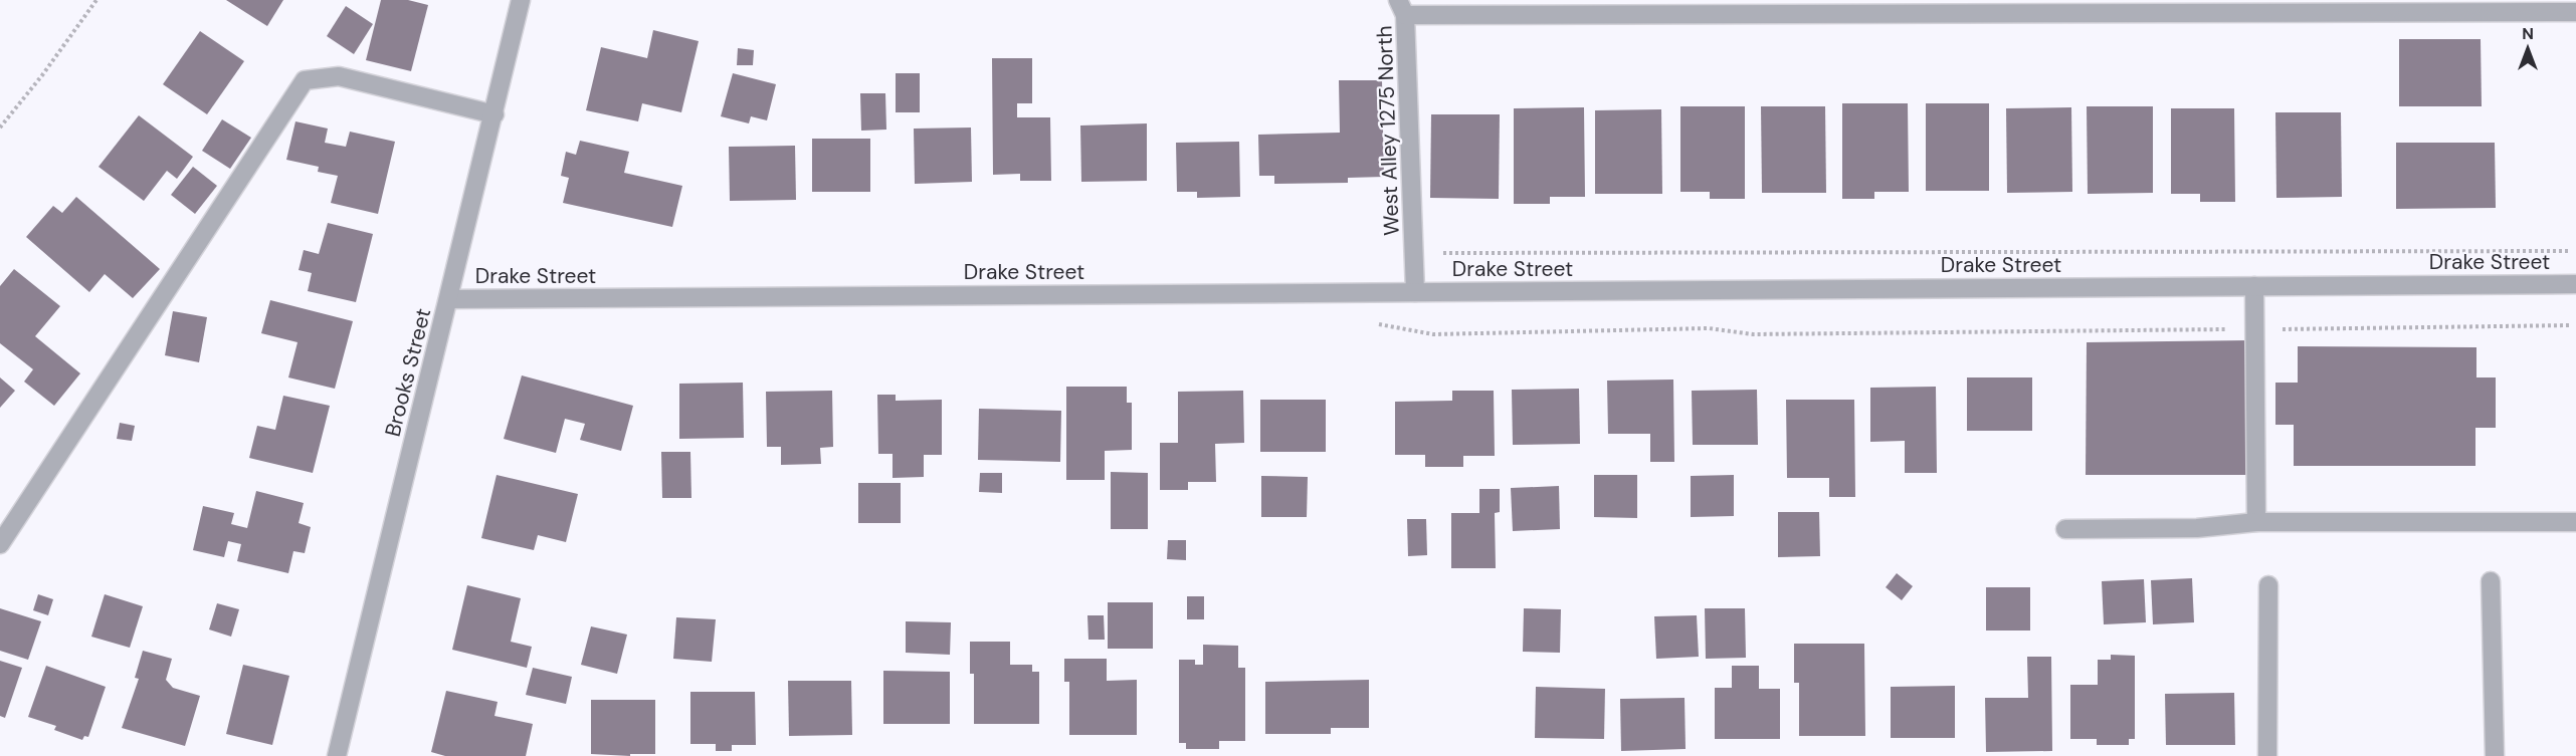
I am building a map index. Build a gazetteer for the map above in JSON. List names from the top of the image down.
{
  "streets": {
    "street": ["West Alley 1275 North", "Drake Street", "Brooks Street"]
  },
  "crossings": [
    ["West Alley 1275 North", "Drake Street"],
    ["Drake Street", "Brooks Street"]
  ],
  "north": "top"
}
